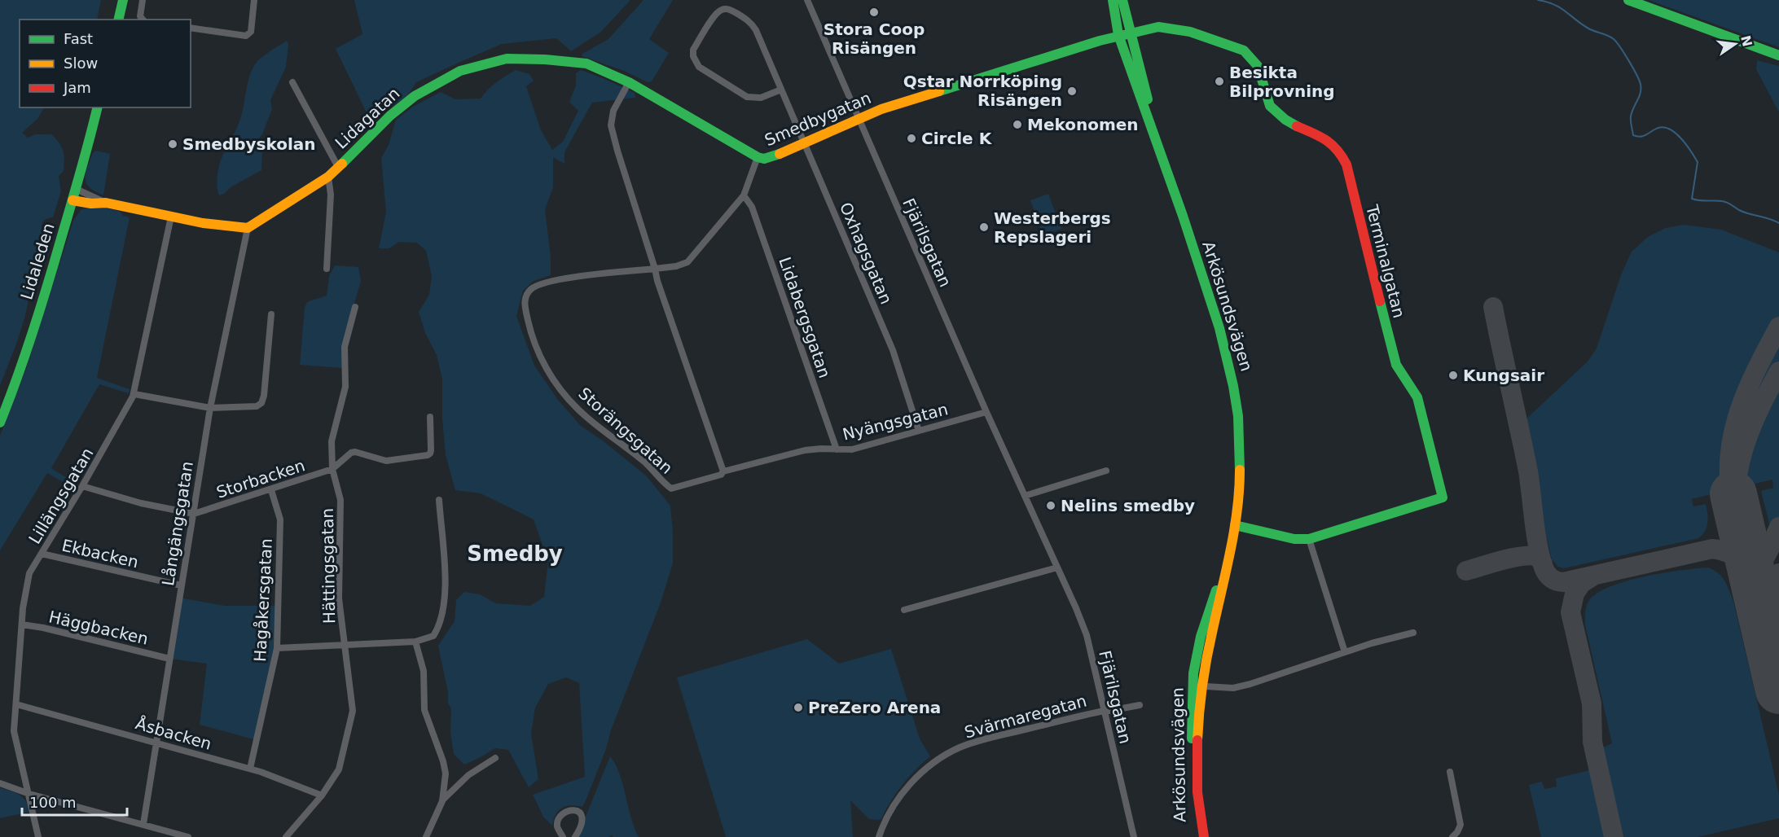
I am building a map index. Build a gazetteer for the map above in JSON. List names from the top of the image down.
{
  "streets": {
    "street": [
      "Lidagatan",
      "Smedbygatan",
      "Fjärilsgatan",
      "Oxhagsgatan",
      "Lidaleden",
      "Terminalgatan",
      "Arkösundsvägen",
      "Lidabergsgatan",
      "Nyängsgatan",
      "Storängsgatan",
      "Storbacken",
      "Lillängsgatan",
      "Långängsgatan",
      "Ekbacken",
      "Hättingsgatan",
      "Hagåkersgatan",
      "Häggbacken",
      "Svärmaregatan",
      "Åsbacken"
    ]
  },
  "crossings": [
    ["Lidagatan", "Smedbygatan"],
    ["Lidagatan", "Långängsgatan"],
    ["Smedbygatan", "Fjärilsgatan"],
    ["Smedbygatan", "Oxhagsgatan"],
    ["Smedbygatan", "Terminalgatan"],
    ["Smedbygatan", "Arkösundsvägen"],
    ["Smedbygatan", "Lidabergsgatan"],
    ["Smedbygatan", "Storängsgatan"],
    ["Fjärilsgatan", "Nyängsgatan"],
    ["Fjärilsgatan", "Svärmaregatan"],
    ["Oxhagsgatan", "Nyängsgatan"],
    ["Terminalgatan", "Arkösundsvägen"],
    ["Lidabergsgatan", "Nyängsgatan"],
    ["Nyängsgatan", "Storängsgatan"],
    ["Storbacken", "Lillängsgatan"],
    ["Storbacken", "Långängsgatan"],
    ["Storbacken", "Hättingsgatan"],
    ["Storbacken", "Hagåkersgatan"],
    ["Lillängsgatan", "Ekbacken"],
    ["Lillängsgatan", "Häggbacken"],
    ["Lillängsgatan", "Åsbacken"],
    ["Långängsgatan", "Ekbacken"],
    ["Långängsgatan", "Häggbacken"],
    ["Långängsgatan", "Åsbacken"],
    ["Hättingsgatan", "Åsbacken"],
    ["Hagåkersgatan", "Åsbacken"]
  ],
  "districts": ["Smedby"],
  "places": [
    "Stora Coop Risängen",
    "Besikta Bilprovning",
    "Qstar Norrköping Risängen",
    "Mekonomen",
    "Circle K",
    "Smedbyskolan",
    "Westerbergs Repslageri",
    "Kungsair",
    "Nelins smedby",
    "PreZero Arena"
  ],
  "legend": ["Fast", "Slow", "Jam"],
  "scale_bar": "100 m",
  "north": "right"
}
